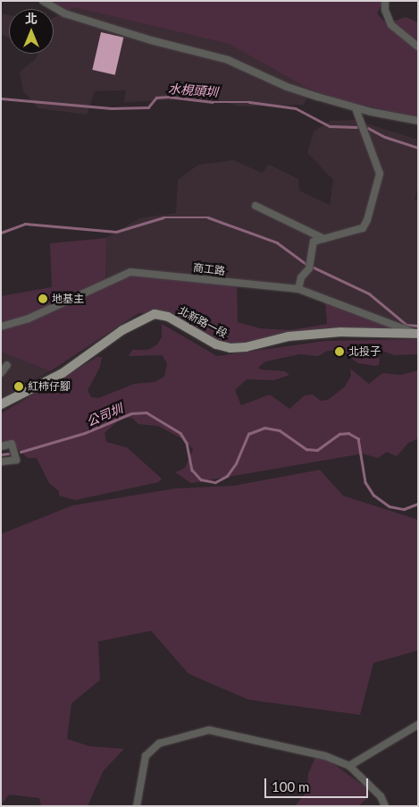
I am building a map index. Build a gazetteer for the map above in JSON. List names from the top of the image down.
{
  "streets": {
    "main road": ["北新路一段"],
    "street": ["商工路"]
  },
  "crossings": [
    ["商工路", "北新路一段"]
  ],
  "water": ["水梘頭圳", "公司圳"],
  "places": ["地基主", "北投子", "紅柿仔腳"],
  "scale_bar": "100 m",
  "north": "top"
}
